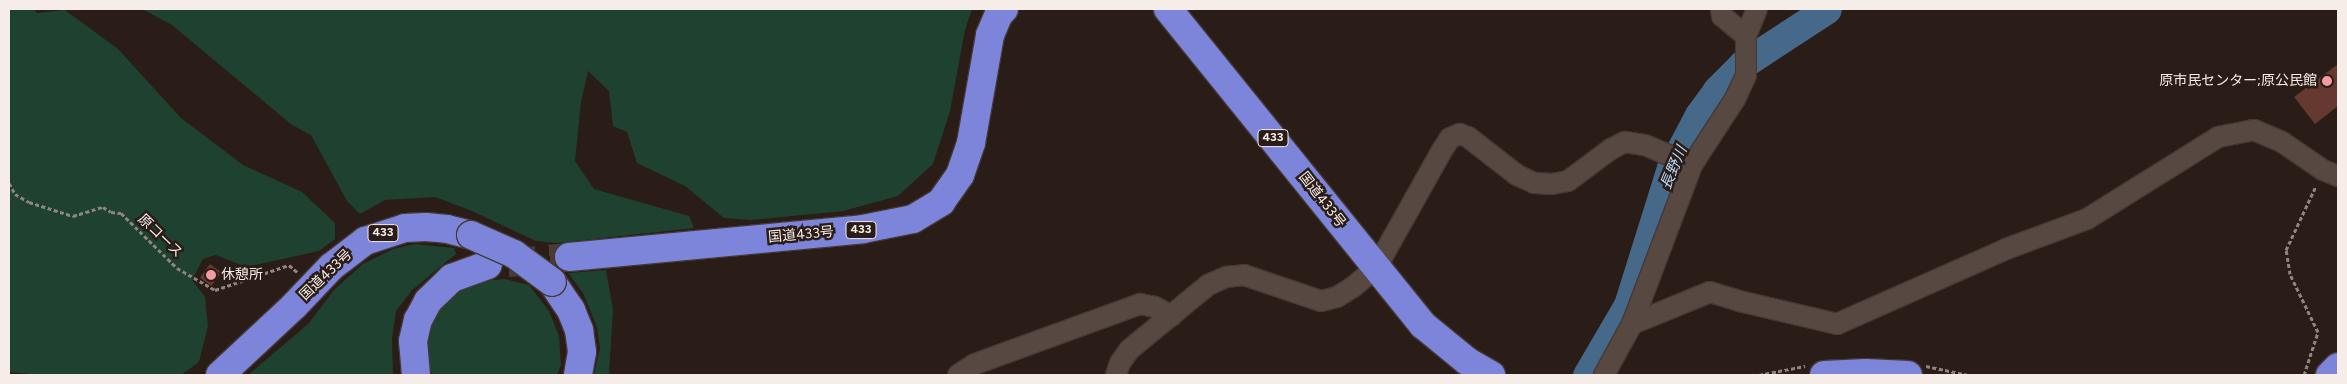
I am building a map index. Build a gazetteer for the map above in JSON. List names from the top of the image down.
{
  "streets": {
    "highway": ["433", "国道433号"],
    "path": ["原コース"]
  },
  "water": ["長野川"],
  "places": ["原市民センター;原公民館", "休憩所"]
}
